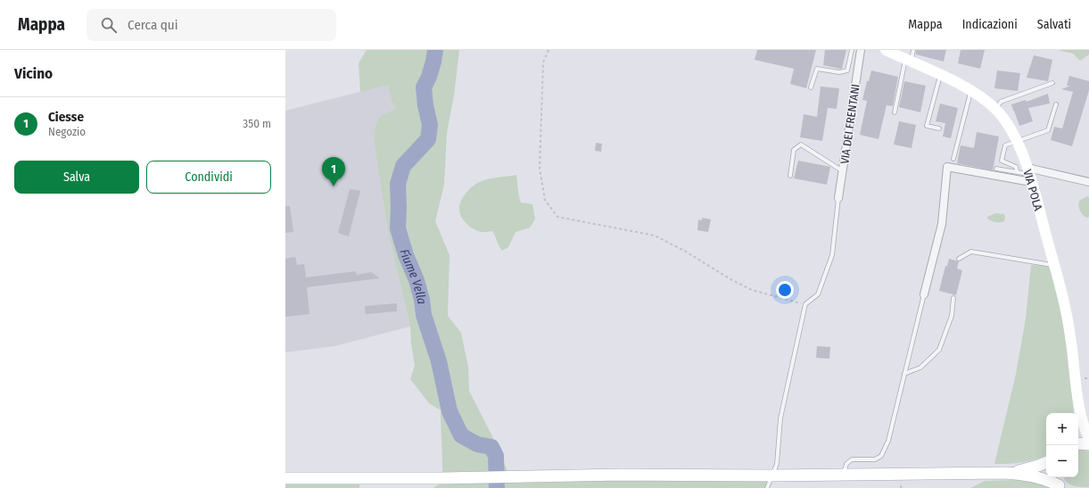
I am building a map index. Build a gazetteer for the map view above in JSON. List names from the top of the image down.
{
  "streets": {
    "street": ["VIA DEI FRENTANI", "VIA POLA"]
  },
  "water": ["Fiume Vella"],
  "page": {
    "header": "Mappa",
    "search": "Cerca qui",
    "nav": ["Mappa", "Indicazioni", "Salvati"],
    "heading": "Vicino",
    "list": [
      {
        "mark": "1",
        "name": "Ciesse",
        "note": "Negozio",
        "value": "350 m"
      }
    ],
    "buttons": ["Salva", "Condividi"],
    "pins": "1",
    "map_buttons": ["+", "−"]
  }
}
